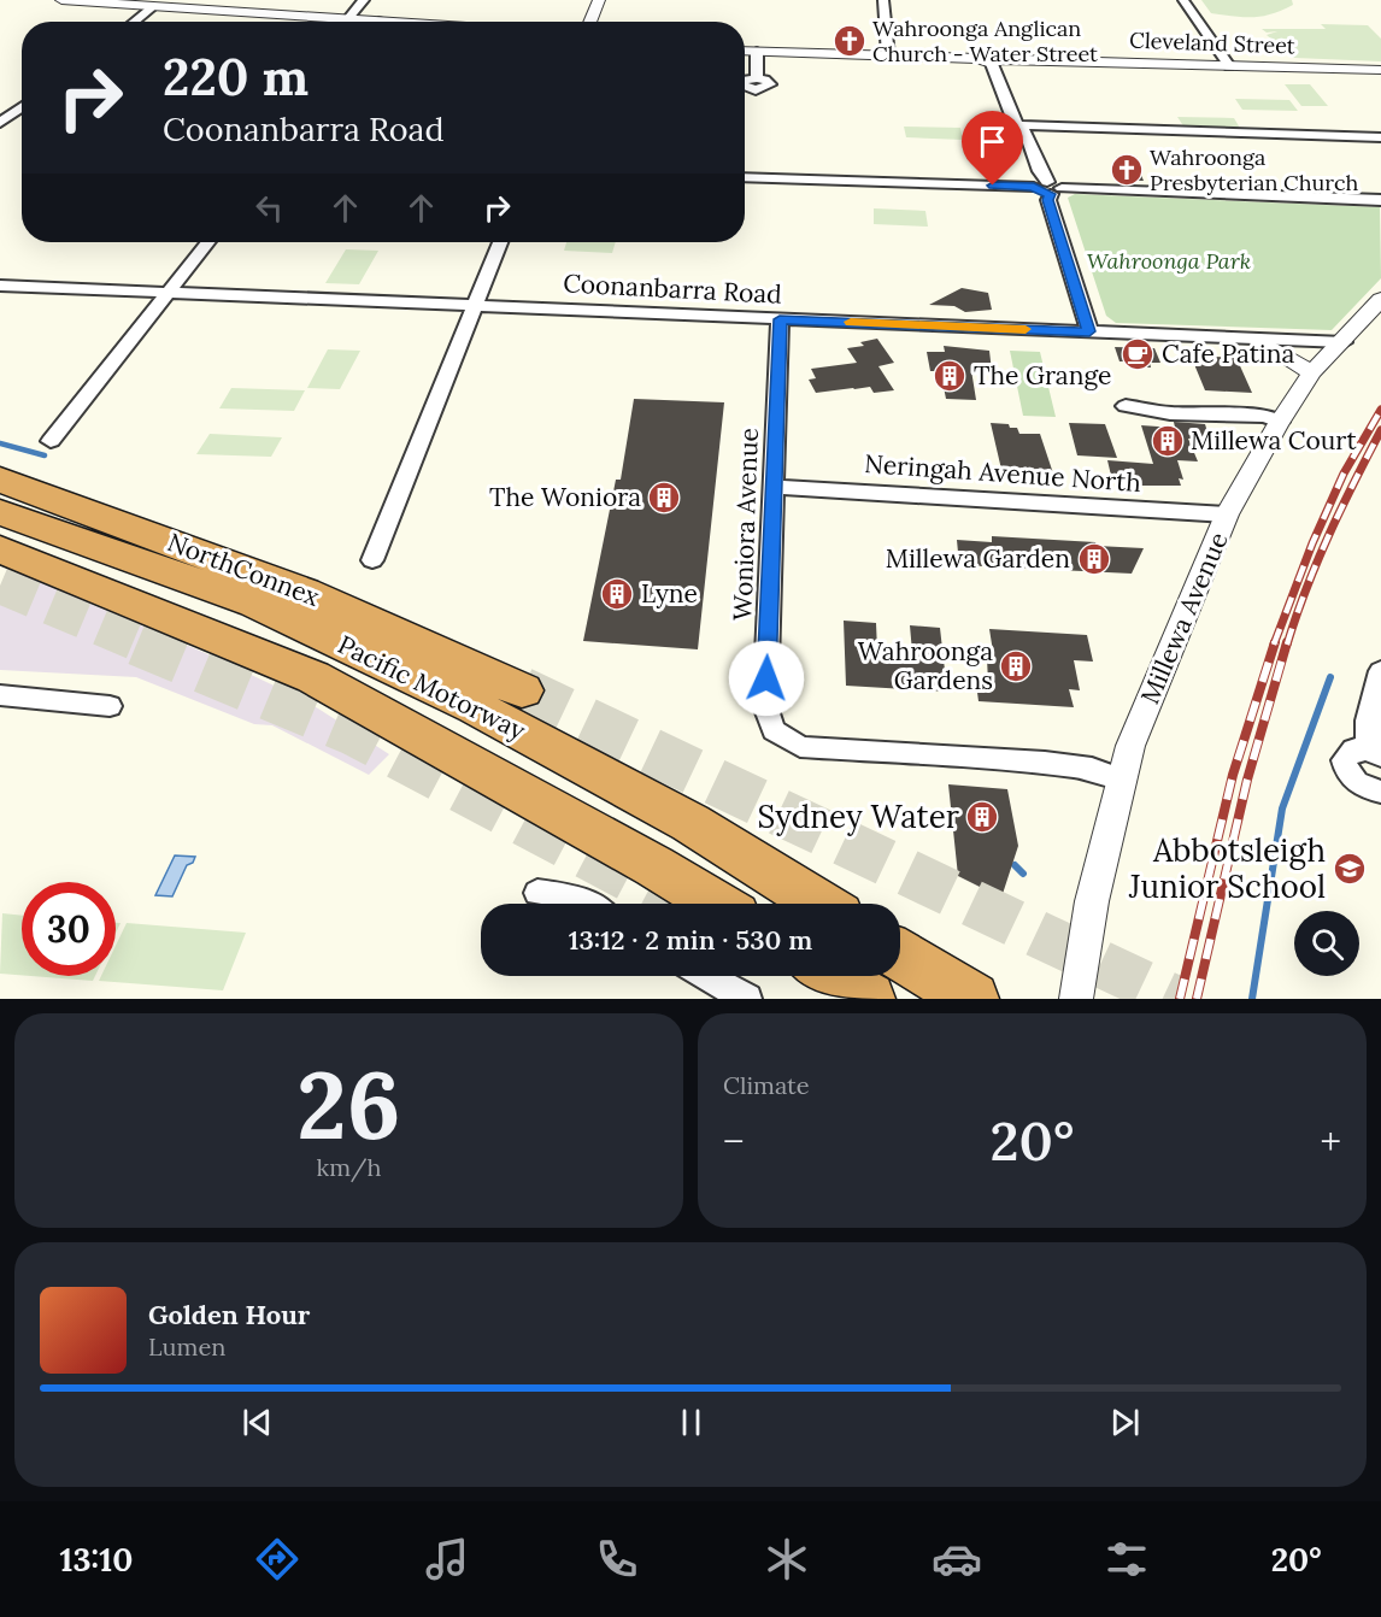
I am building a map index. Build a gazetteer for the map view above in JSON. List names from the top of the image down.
{
  "streets": {
    "highway": ["NorthConnex", "Pacific Motorway"],
    "street": [
      "Cleveland Street",
      "Coonanbarra Road",
      "Neringah Avenue North",
      "Woniora Avenue",
      "Millewa Avenue"
    ]
  },
  "crossings": [
    ["Coonanbarra Road", "Woniora Avenue"],
    ["Coonanbarra Road", "Millewa Avenue"],
    ["Neringah Avenue North", "Woniora Avenue"],
    ["Neringah Avenue North", "Millewa Avenue"],
    ["Woniora Avenue", "Millewa Avenue"]
  ],
  "parks": ["Wahroonga Park"],
  "places": {
    "church": ["Wahroonga Anglican Church - Water Street", "Wahroonga Presbyterian Church"],
    "cafe": ["Cafe Patina"],
    "building": [
      "The Grange",
      "Millewa Court",
      "The Woniora",
      "Millewa Garden",
      "Lyne",
      "Wahroonga Gardens",
      "Sydney Water"
    ],
    "school or university": ["Abbotsleigh Junior School"]
  },
  "page": {
    "turn": ["220 m", "Coonanbarra Road"],
    "limit": "30",
    "trip": "13:12 · 2 min · 530 m",
    "tile": [
      ["26", "km/h"],
      "Climate"
    ],
    "heat": ["−", "20°", "+"],
    "song": ["Golden Hour", "Lumen"],
    "tabs": ["13:10", "20°"]
  }
}
